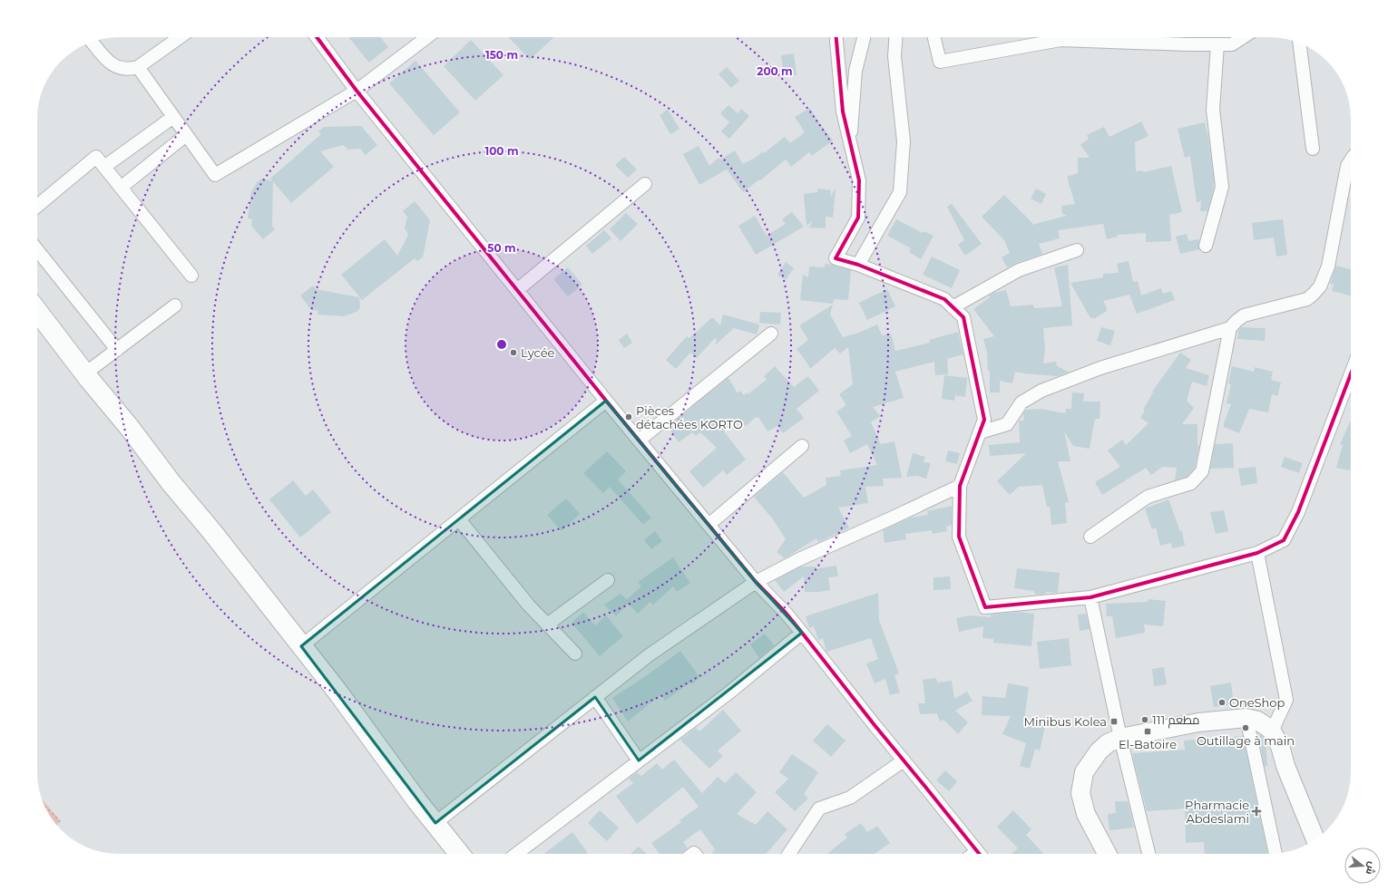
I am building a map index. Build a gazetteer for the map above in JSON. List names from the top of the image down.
{
  "places": {
    "other": [
      "Lycée",
      "Pièces détachées KORTO",
      "OneShop",
      "مطعم 111",
      "Outillage à main"
    ],
    "transit": ["Minibus Kolea", "El-Batoire"],
    "health": ["Pharmacie Abdeslami"]
  },
  "north": "right",
  "rings": [
    "150 m",
    "200 m",
    "100 m",
    "50 m"
  ]
}
